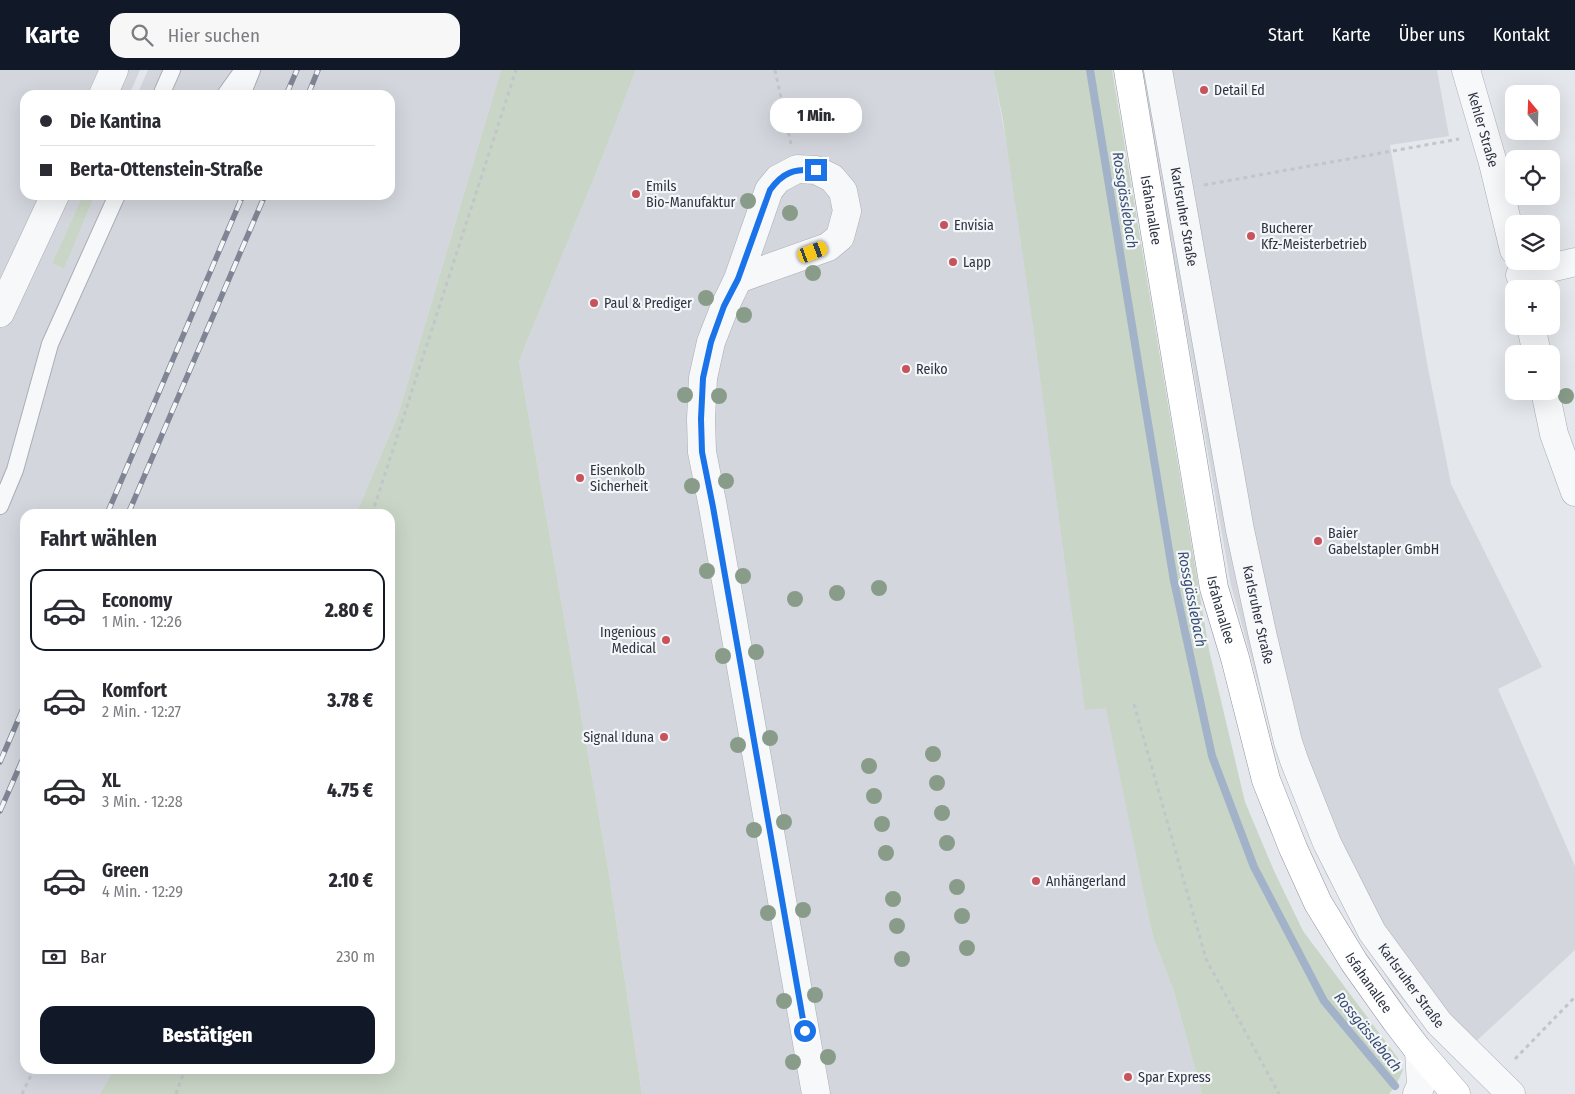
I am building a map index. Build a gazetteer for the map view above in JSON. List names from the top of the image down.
{
  "streets": {
    "main road": ["Isfahanallee"],
    "street": ["Kehler Straße", "Karlsruher Straße"]
  },
  "water": ["Rossgässlebach"],
  "places": [
    "Detail Ed",
    "Emils Bio-Manufaktur",
    "Envisia",
    "Bucherer Kfz-Meisterbetrieb",
    "Lapp",
    "Paul & Prediger",
    "Reiko",
    "Eisenkolb Sicherheit",
    "Baier Gabelstapler GmbH",
    "Ingenious Medical",
    "Signal Iduna",
    "Anhängerland",
    "Spar Express"
  ],
  "north": "top",
  "page": {
    "header": "Karte",
    "search": "Hier suchen",
    "nav": [
      "Start",
      "Karte",
      "Über uns",
      "Kontakt"
    ],
    "map_buttons": ["+", "−"],
    "banner": ["Die Kantina", "Berta-Ottenstein-Straße"],
    "bubble": "1 Min.",
    "heading": "Fahrt wählen",
    "list": [
      {
        "name": "Economy",
        "note": "1 Min. · 12:26",
        "value": "2.80 €"
      },
      {
        "name": "Komfort",
        "note": "2 Min. · 12:27",
        "value": "3.78 €"
      },
      {
        "name": "XL",
        "note": "3 Min. · 12:28",
        "value": "4.75 €"
      },
      {
        "name": "Green",
        "note": "4 Min. · 12:29",
        "value": "2.10 €"
      }
    ],
    "pay": ["Bar", "230 m"],
    "buttons": "Bestätigen"
  }
}
